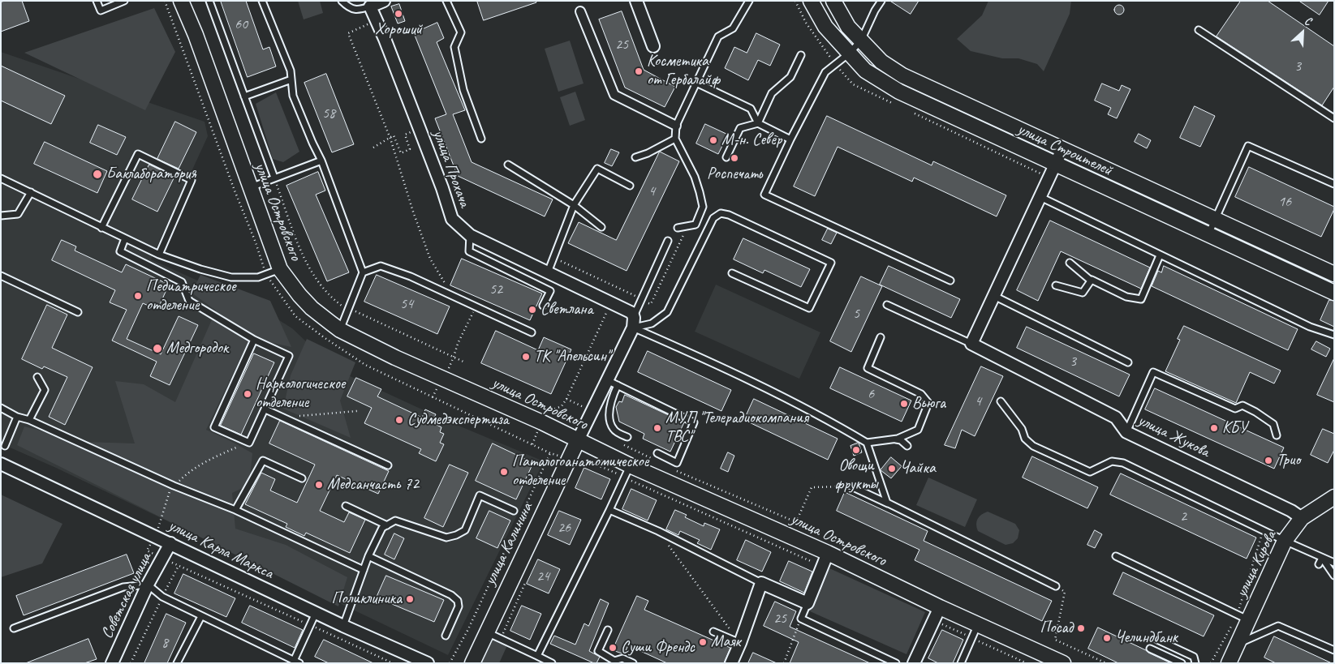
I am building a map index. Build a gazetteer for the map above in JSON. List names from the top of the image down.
{
  "streets": {
    "street": [
      "улица Строителей",
      "улица Прохача",
      "улица Островского",
      "улица Жукова",
      "улица Калинина",
      "улица Карла Маркса",
      "улица Кирова",
      "Советская улица"
    ]
  },
  "crossings": [
    ["улица Островского", "улица Калинина"],
    ["улица Жукова", "улица Кирова"],
    ["улица Карла Маркса", "Советская улица"]
  ],
  "places": [
    "Хороший",
    "Косметика от Гербалайф",
    "М-н. Север",
    "Роспечать",
    "Баклаборатория",
    "Педиатрическое отделение",
    "Светлана",
    "Медгородок",
    "ТК \"Апельсин\"",
    "Наркологическое отделение",
    "Вьюга",
    "Судмедэкспертиза",
    "МУП \"Телерадиокомпания ТВС\"",
    "КБУ",
    "Овощи фрукты",
    "Трио",
    "Чайка",
    "Паталогоанатомическое отделение",
    "Медсанчасть 72",
    "Поликлиника",
    "Посад",
    "Челиндбанк",
    "Маяк",
    "Суши Френдс"
  ],
  "house_numbers": [
    "60",
    "25",
    "3",
    "58",
    "4",
    "16",
    "52",
    "54",
    "5",
    "3",
    "6",
    "4",
    "2",
    "26",
    "24",
    "25",
    "8"
  ],
  "north": "top right"
}
